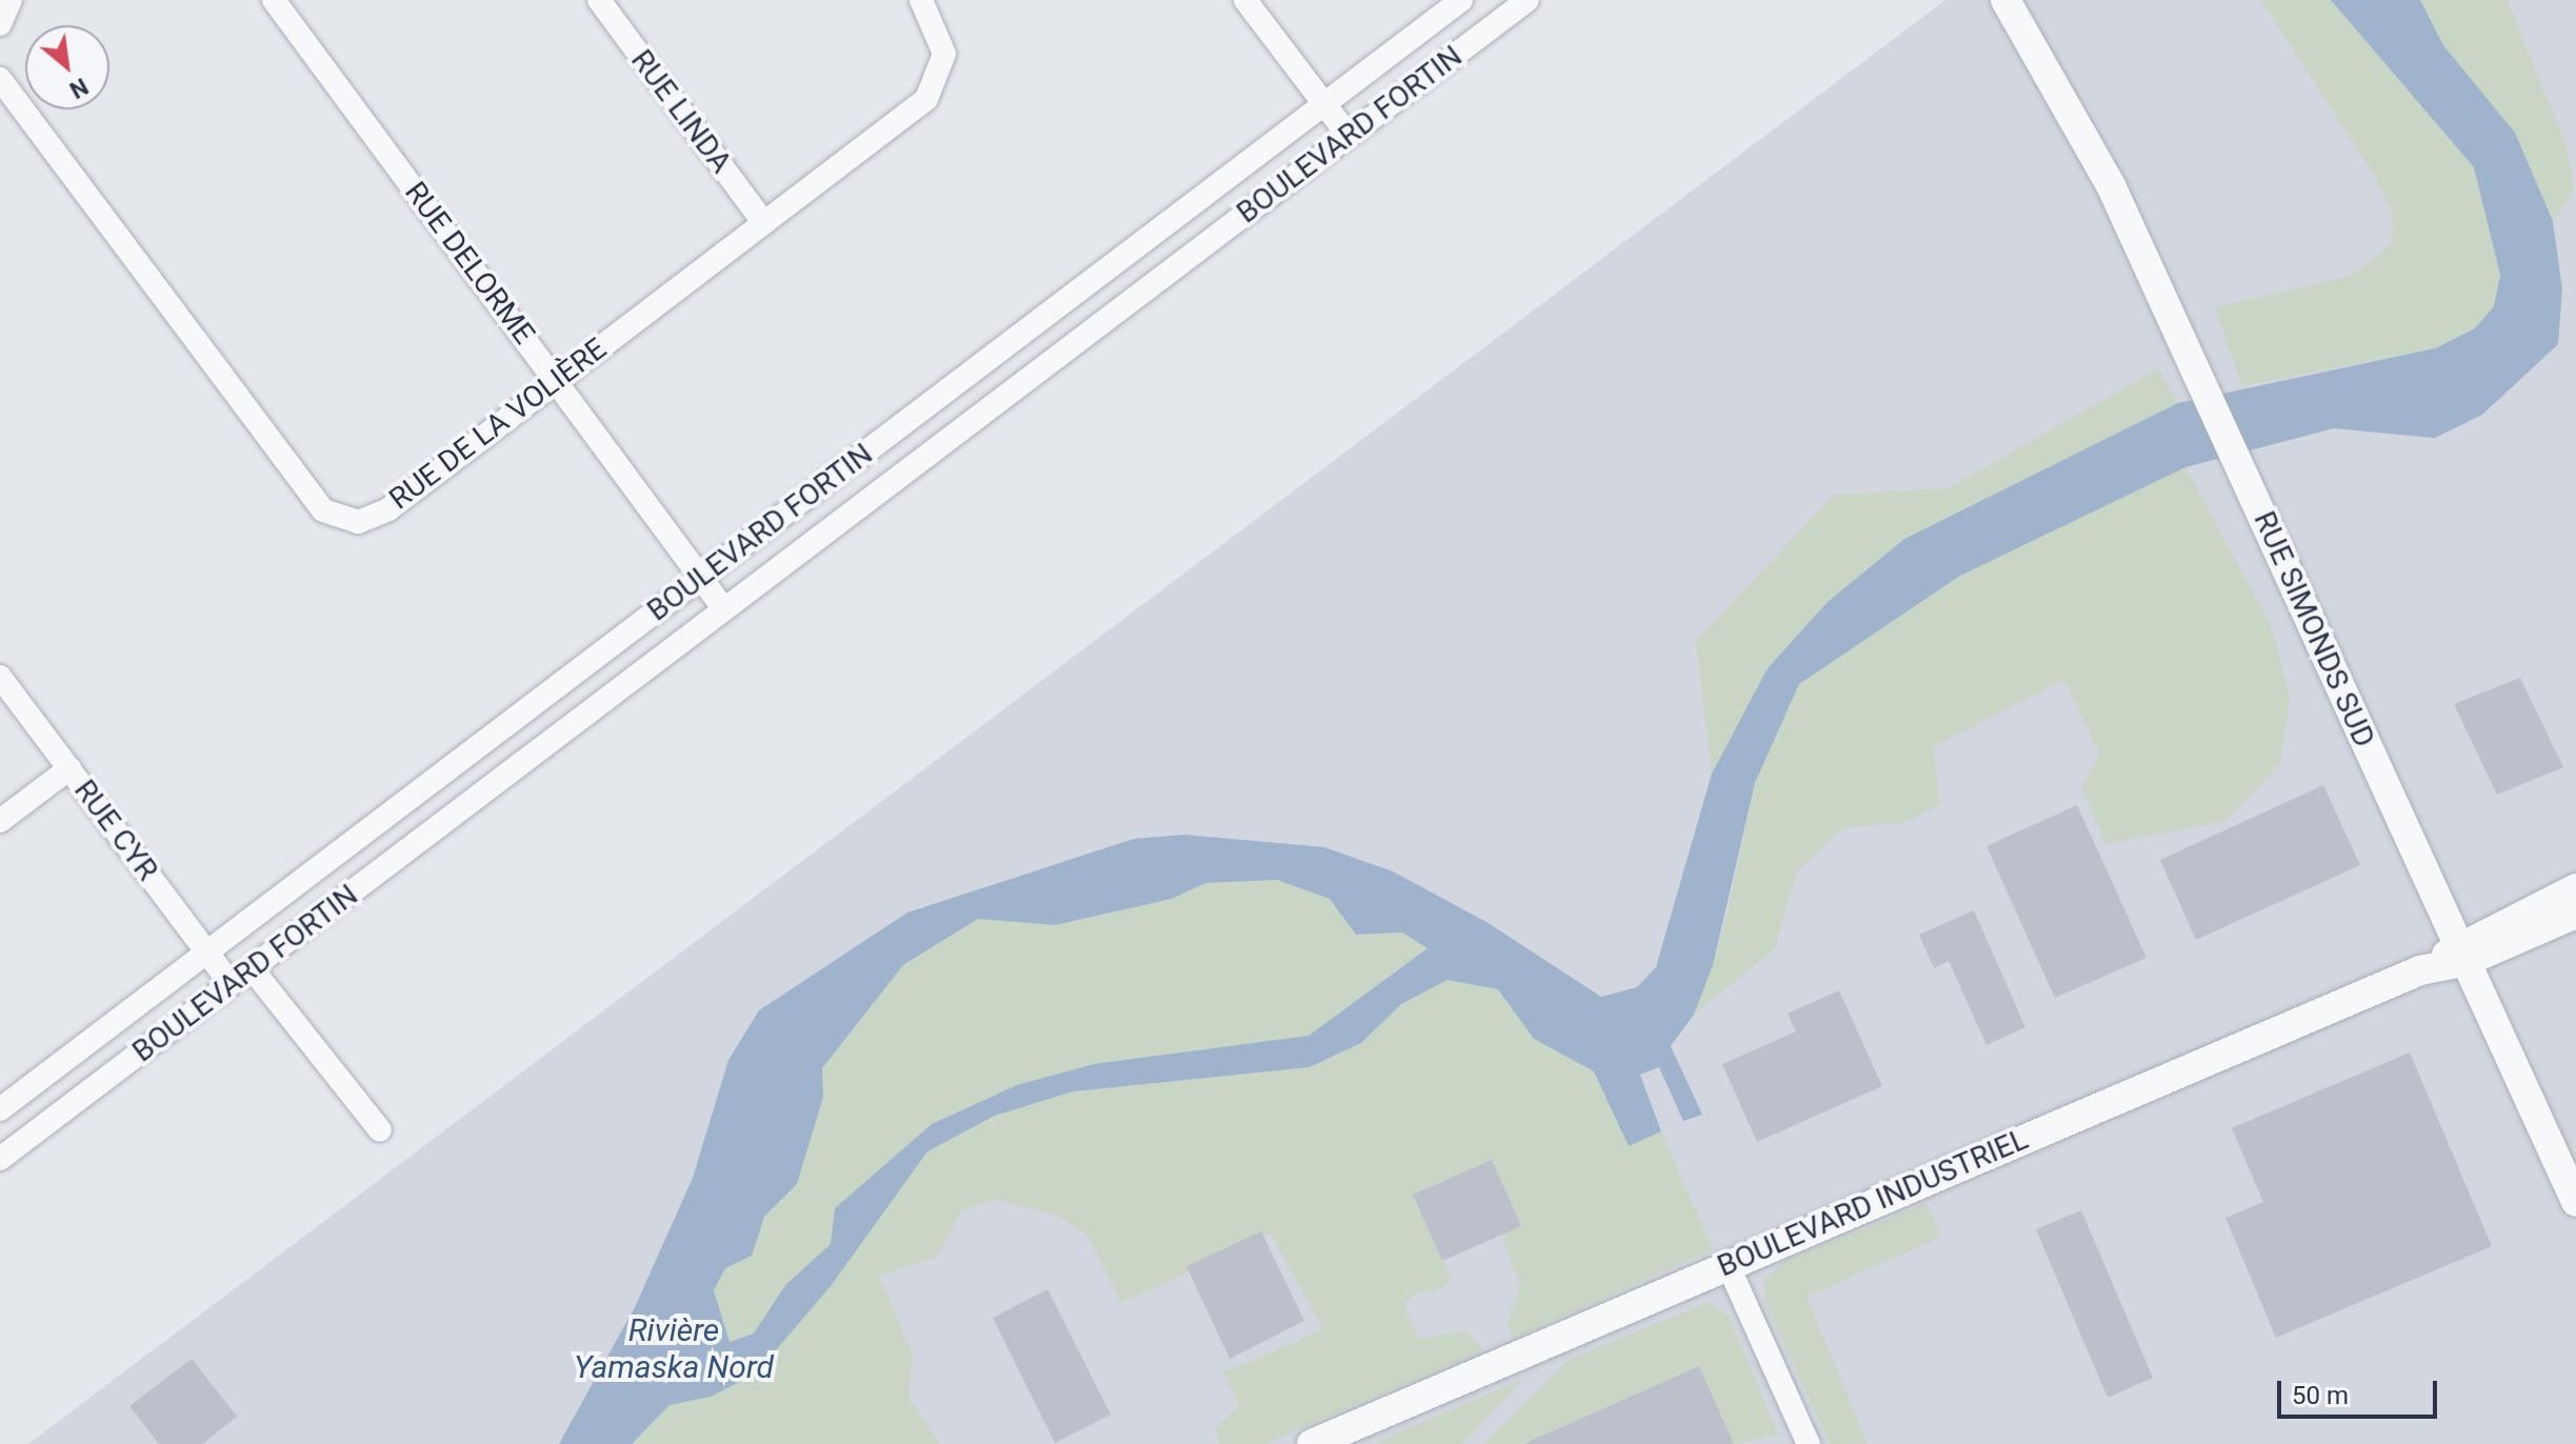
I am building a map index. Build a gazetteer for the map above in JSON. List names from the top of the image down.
{
  "streets": {
    "street": [
      "RUE LINDA",
      "BOULEVARD FORTIN",
      "RUE DELORME",
      "RUE DE LA VOLIÈRE",
      "RUE SIMONDS SUD",
      "RUE CYR",
      "BOULEVARD INDUSTRIEL"
    ]
  },
  "crossings": [
    ["RUE LINDA", "RUE DE LA VOLIÈRE"],
    ["BOULEVARD FORTIN", "RUE DELORME"],
    ["BOULEVARD FORTIN", "RUE CYR"],
    ["RUE DELORME", "RUE DE LA VOLIÈRE"],
    ["RUE SIMONDS SUD", "BOULEVARD INDUSTRIEL"]
  ],
  "water": ["Rivière Yamaska Nord"],
  "scale_bar": "50 m",
  "north": "bottom right"
}
